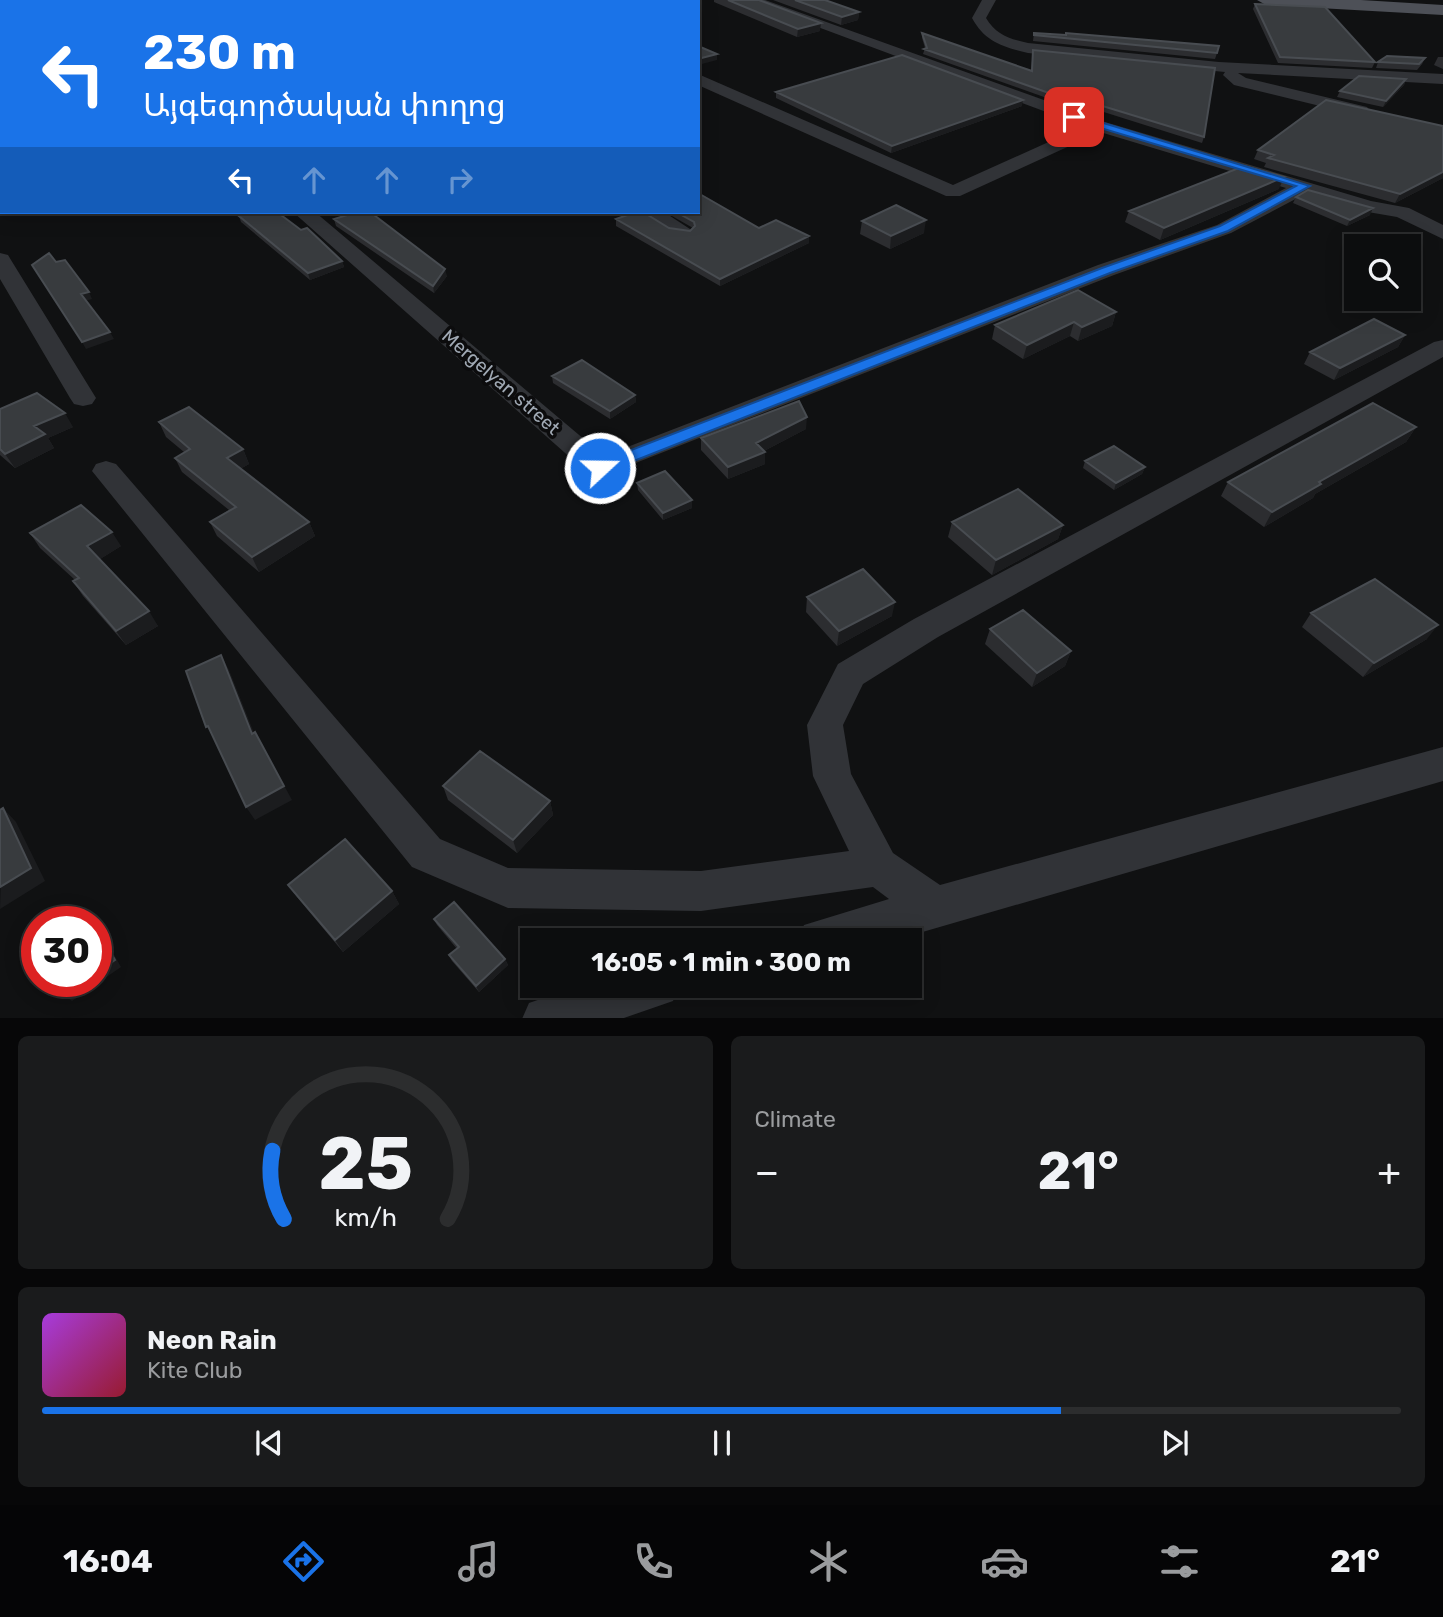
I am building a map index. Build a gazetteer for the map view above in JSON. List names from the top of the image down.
{
  "streets": {
    "street": ["Mergelyan street"]
  },
  "page": {
    "turn": ["230 m", "Այգեգործական փողոց"],
    "limit": "30",
    "trip": "16:05 · 1 min · 300 m",
    "tile": "Climate",
    "heat": ["−", "21°", "+"],
    "song": ["Neon Rain", "Kite Club"],
    "tabs": ["16:04", "21°"],
    "gauge": ["25", "km/h"]
  }
}
